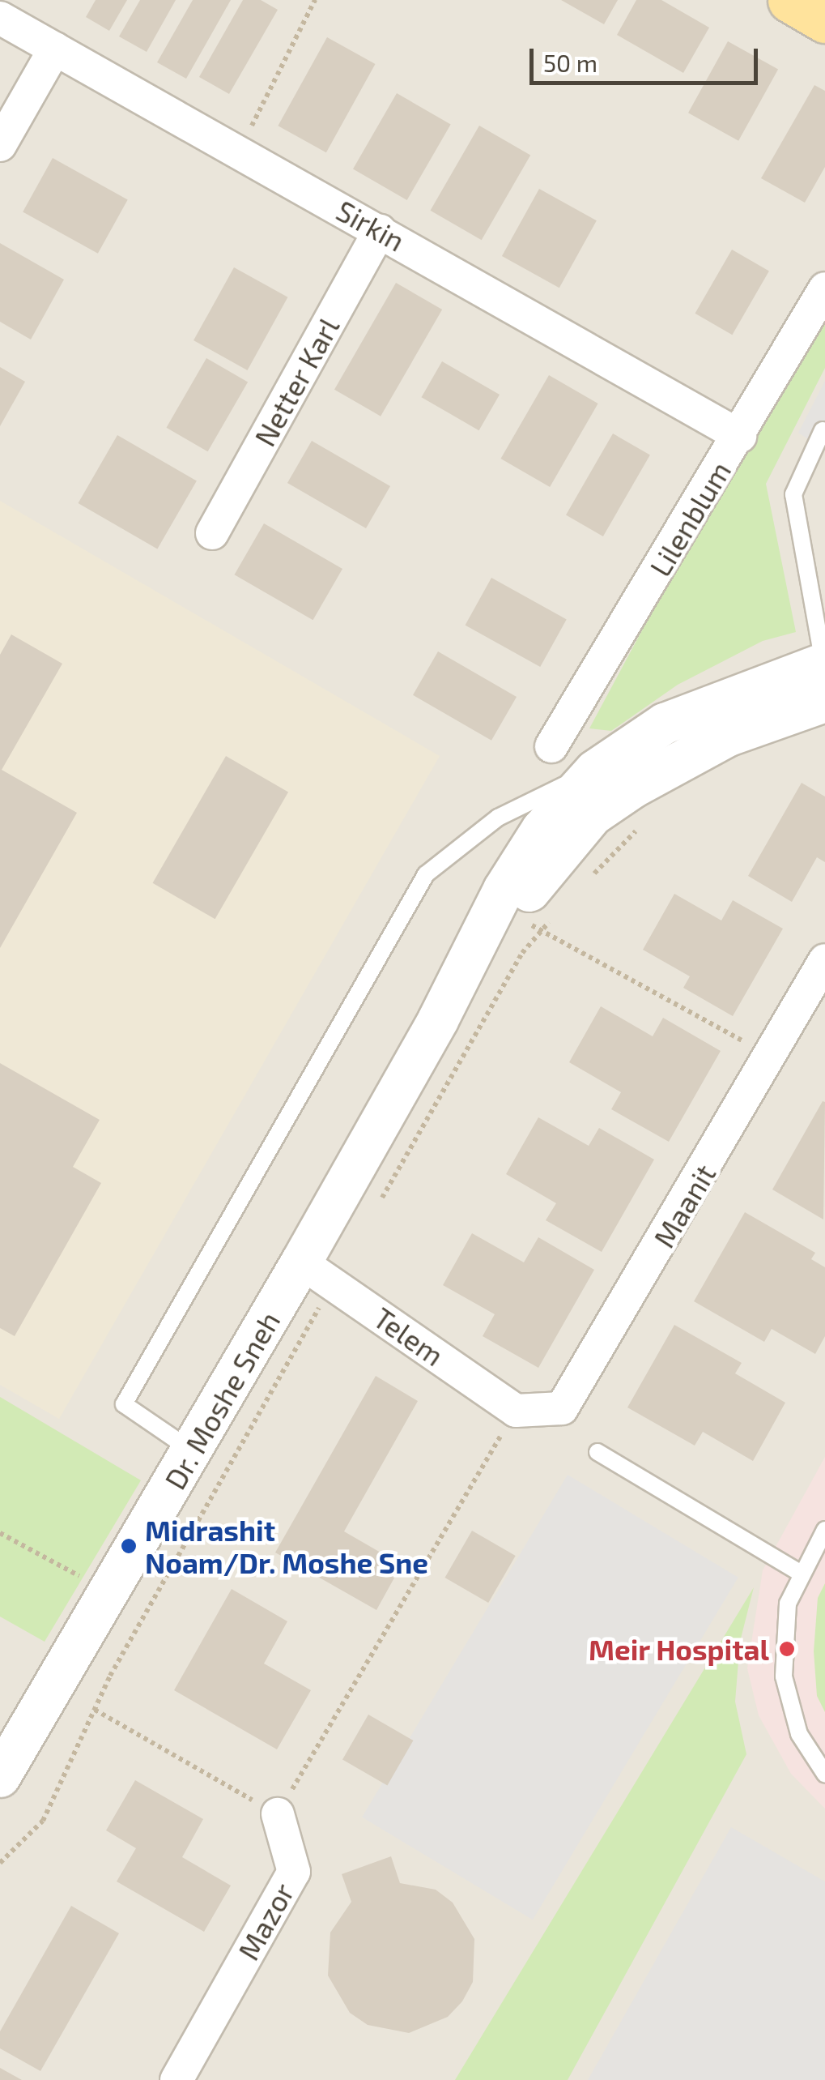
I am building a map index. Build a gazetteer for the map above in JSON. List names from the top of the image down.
{
  "streets": {
    "street": [
      "Sirkin",
      "Netter Karl",
      "Lilenblum",
      "Maanit",
      "Telem",
      "Dr. Moshe Sneh",
      "Mazor"
    ]
  },
  "crossings": [
    ["Sirkin", "Netter Karl"],
    ["Sirkin", "Lilenblum"],
    ["Maanit", "Telem"],
    ["Telem", "Dr. Moshe Sneh"]
  ],
  "places": ["Midrashit Noam/Dr. Moshe Sne", "Meir Hospital"],
  "scale_bar": "50 m"
}
